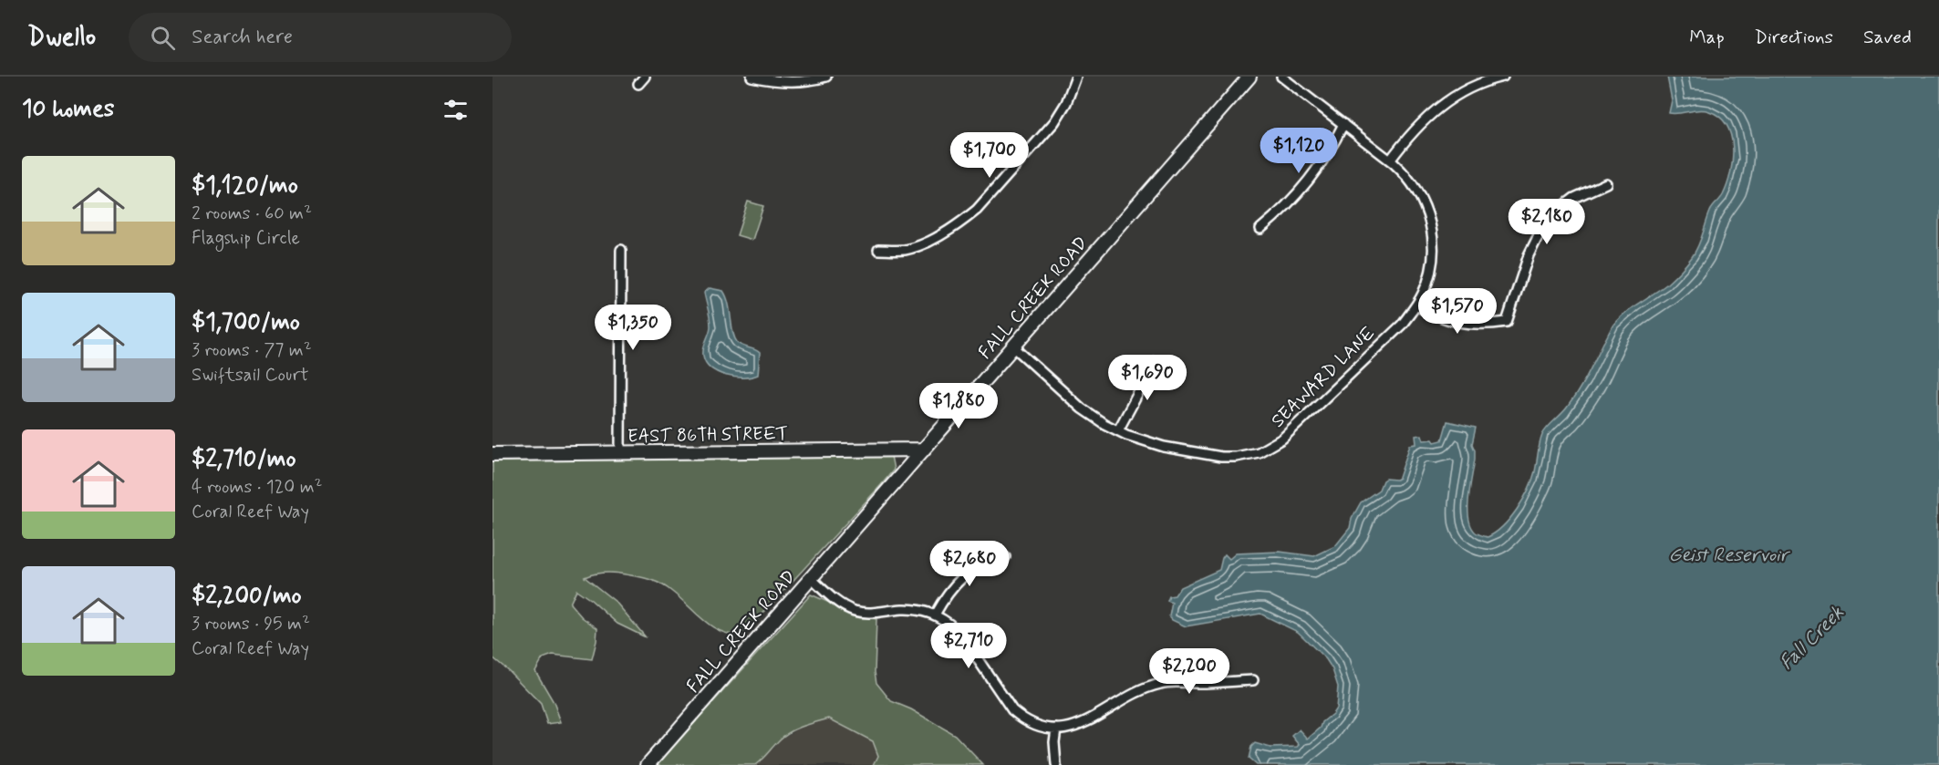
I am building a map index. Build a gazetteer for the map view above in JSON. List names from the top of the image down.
{
  "streets": {
    "main road": ["FALL CREEK ROAD", "EAST 86TH STREET"],
    "street": ["SEAWARD LANE"]
  },
  "crossings": [
    ["FALL CREEK ROAD", "SEAWARD LANE"],
    ["FALL CREEK ROAD", "EAST 86TH STREET"]
  ],
  "water": ["Geist Reservoir", "Fall Creek"],
  "page": {
    "header": "Dwello",
    "search": "Search here",
    "nav": ["Map", "Directions", "Saved"],
    "heading": "10 homes",
    "price": [
      "$1,120",
      "$1,700",
      "$2,180",
      "$1,570",
      "$1,350",
      "$1,690",
      "$1,880",
      "$2,680",
      "$2,710",
      "$2,200"
    ],
    "list": [
      {
        "name": "$1,120/mo",
        "note": "2 rooms · 60 m² · Flagship Circle"
      },
      {
        "name": "$1,700/mo",
        "note": "3 rooms · 77 m² · Swiftsail Court"
      },
      {
        "name": "$2,710/mo",
        "note": "4 rooms · 120 m² · Coral Reef Way"
      },
      {
        "name": "$2,200/mo",
        "note": "3 rooms · 95 m² · Coral Reef Way"
      }
    ]
  }
}
